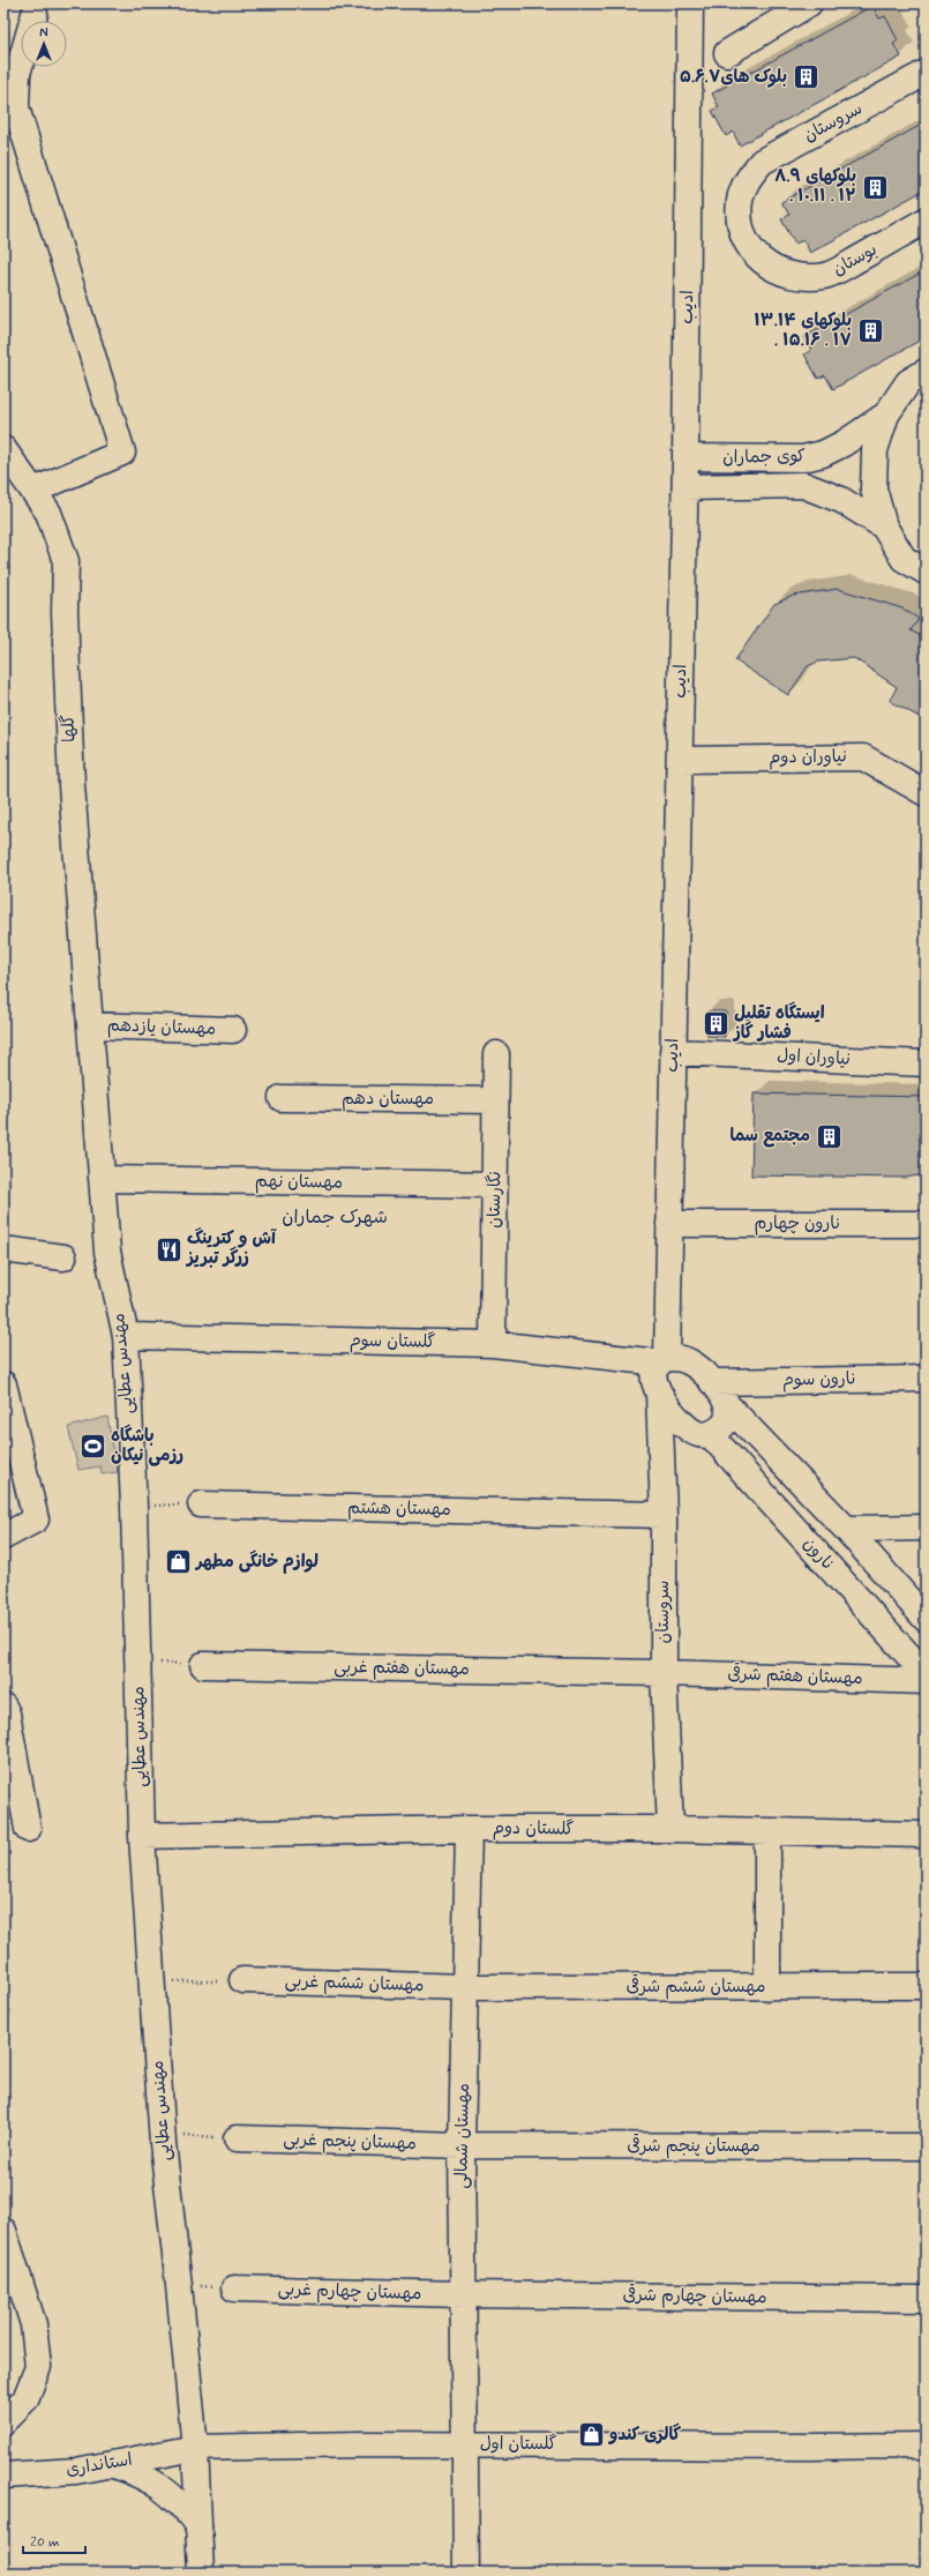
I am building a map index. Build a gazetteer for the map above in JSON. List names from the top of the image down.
{
  "streets": {
    "street": [
      "سروستان",
      "بوستان",
      "ادیب",
      "کوی جماران",
      "گلها",
      "نیاوران دوم",
      "مهستان یازدهم",
      "نیاوران اول",
      "مهستان دهم",
      "مهستان نهم",
      "نگارستان",
      "نارون چهارم",
      "گلستان سوم",
      "مهندس عطایی",
      "نارون سوم",
      "مهستان هشتم",
      "نارون",
      "مهستان هفتم غربی",
      "مهستان هفتم شرقی",
      "گلستان دوم",
      "مهستان ششم غربی",
      "مهستان ششم شرقی",
      "مهستان شمالی",
      "مهستان پنجم غربی",
      "مهستان پنجم شرقی",
      "مهستان چهارم غربی",
      "مهستان چهارم شرقی",
      "گلستان اول",
      "استاندارى"
    ]
  },
  "crossings": [
    ["سروستان", "بوستان"],
    ["سروستان", "ادیب"],
    ["سروستان", "گلستان سوم"],
    ["سروستان", "نارون سوم"],
    ["سروستان", "مهستان هشتم"],
    ["سروستان", "نارون"],
    ["سروستان", "مهستان هفتم غربی"],
    ["سروستان", "مهستان هفتم شرقی"],
    ["سروستان", "گلستان دوم"],
    ["ادیب", "کوی جماران"],
    ["ادیب", "نیاوران دوم"],
    ["ادیب", "نیاوران اول"],
    ["ادیب", "نارون چهارم"],
    ["ادیب", "گلستان سوم"],
    ["ادیب", "نارون سوم"],
    ["ادیب", "نارون"],
    ["گلها", "مهستان یازدهم"],
    ["گلها", "مهندس عطایی"],
    ["مهستان یازدهم", "مهندس عطایی"],
    ["مهستان دهم", "نگارستان"],
    ["مهستان نهم", "نگارستان"],
    ["مهستان نهم", "مهندس عطایی"],
    ["نگارستان", "گلستان سوم"],
    ["گلستان سوم", "مهندس عطایی"],
    ["گلستان سوم", "نارون سوم"],
    ["گلستان سوم", "نارون"],
    ["مهندس عطایی", "گلستان دوم"],
    ["مهندس عطایی", "گلستان اول"],
    ["مهندس عطایی", "استاندارى"],
    ["نارون سوم", "نارون"],
    ["مهستان هفتم غربی", "مهستان هفتم شرقی"],
    ["گلستان دوم", "مهستان شمالی"],
    ["مهستان ششم غربی", "مهستان ششم شرقی"],
    ["مهستان ششم غربی", "مهستان شمالی"],
    ["مهستان ششم شرقی", "مهستان شمالی"],
    ["مهستان شمالی", "مهستان پنجم غربی"],
    ["مهستان شمالی", "مهستان پنجم شرقی"],
    ["مهستان شمالی", "مهستان چهارم غربی"],
    ["مهستان شمالی", "مهستان چهارم شرقی"],
    ["مهستان شمالی", "گلستان اول"],
    ["مهستان پنجم غربی", "مهستان پنجم شرقی"],
    ["مهستان چهارم غربی", "مهستان چهارم شرقی"],
    ["گلستان اول", "استاندارى"]
  ],
  "districts": ["شهرک جماران"],
  "places": {
    "building": [
      "بلوک های۵.۶.۷",
      "بلوکهای ۸.۹ . ۱۰.۱۱ . ۱۲",
      "بلوکهای ۱۳.۱۴ . ۱۵.۱۶ . ۱۷",
      "ایستگاه تقلیل فشار گاز",
      "مجتمع سما"
    ],
    "restaurant": ["آش و کترینگ زرگر تبریز"],
    "sports": ["باشگاه رزمی نیکان"],
    "shop": ["لوازم خانگی مطهر", "گالری کندو"]
  },
  "scale_bar": "20 m",
  "north": "top"
}
